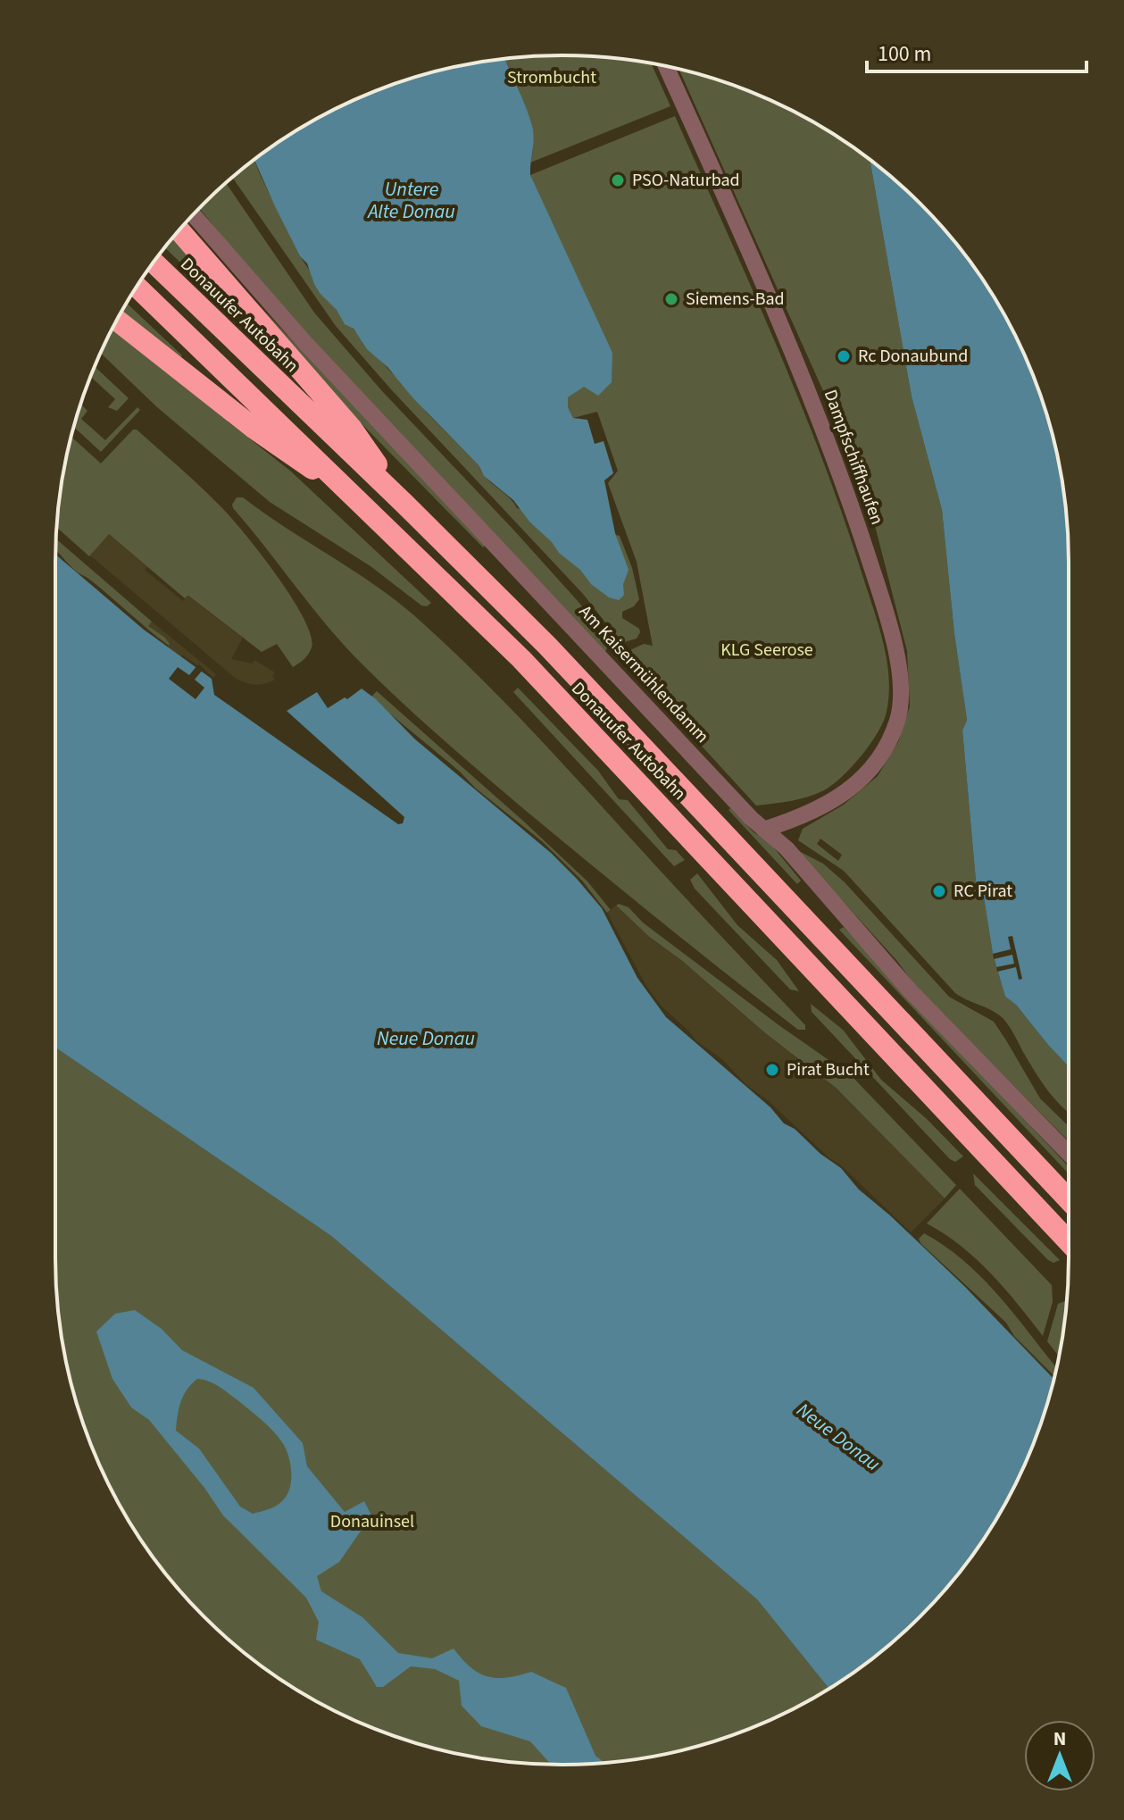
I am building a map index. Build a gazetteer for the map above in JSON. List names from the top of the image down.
{
  "streets": {
    "highway": ["Donauufer Autobahn"],
    "street": ["Dampfschiffhaufen", "Am Kaisermühlendamm"]
  },
  "crossings": [
    ["Dampfschiffhaufen", "Am Kaisermühlendamm"]
  ],
  "water": ["Untere Alte Donau", "Neue Donau"],
  "parks": ["Strombucht", "KLG Seerose", "Donauinsel"],
  "places": [
    "PSO-Naturbad",
    "Siemens-Bad",
    "Rc Donaubund",
    "RC Pirat",
    "Pirat Bucht"
  ],
  "scale_bar": "100 m",
  "north": "top"
}
